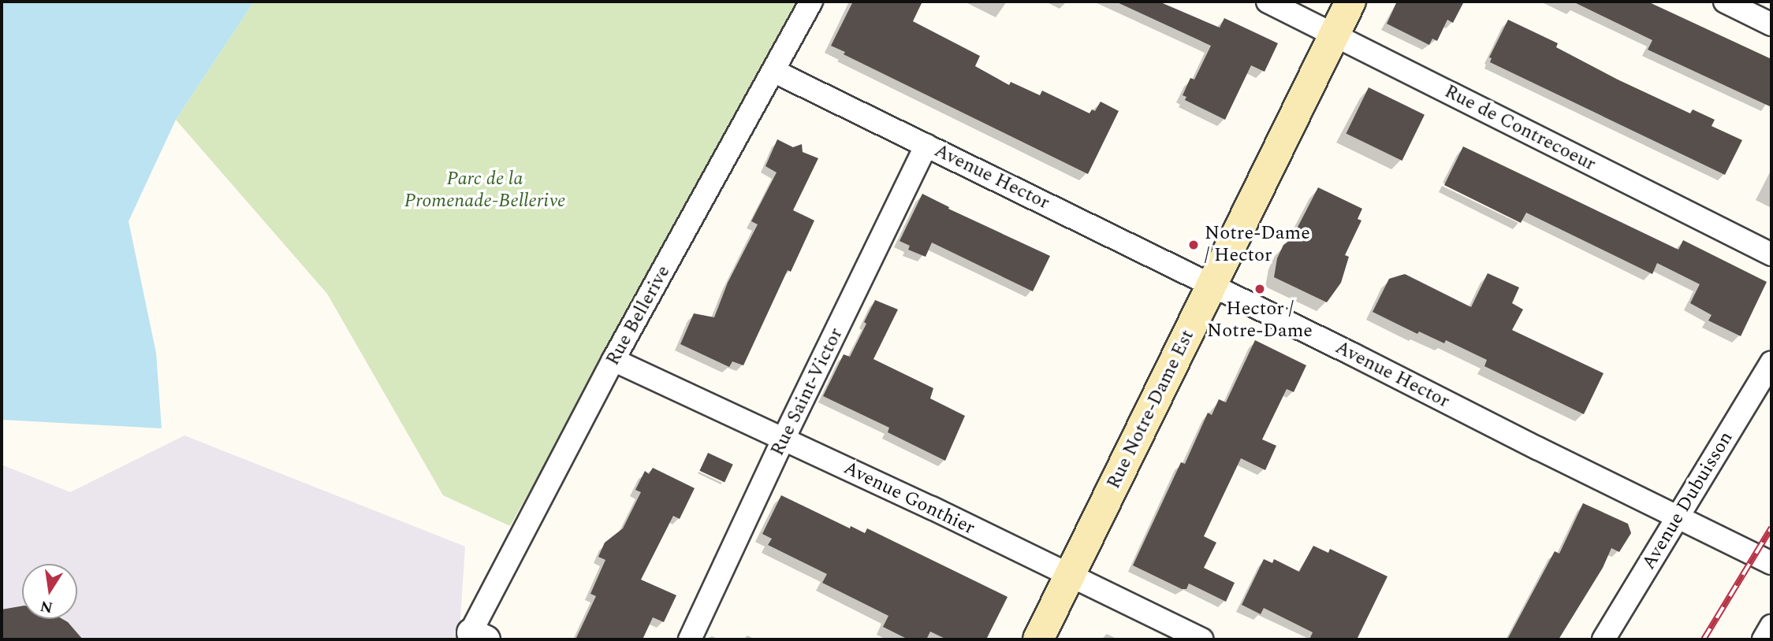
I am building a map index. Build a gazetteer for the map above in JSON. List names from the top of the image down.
{
  "streets": {
    "main road": ["Rue Notre-Dame Est"],
    "street": [
      "Rue de Contrecoeur",
      "Avenue Hector",
      "Rue Bellerive",
      "Rue Saint-Victor",
      "Avenue Gonthier",
      "Avenue Dubuisson"
    ]
  },
  "crossings": [
    ["Rue de Contrecoeur", "Rue Notre-Dame Est"],
    ["Avenue Hector", "Rue Bellerive"],
    ["Avenue Hector", "Rue Saint-Victor"],
    ["Avenue Hector", "Rue Notre-Dame Est"],
    ["Avenue Hector", "Avenue Dubuisson"],
    ["Rue Bellerive", "Avenue Gonthier"],
    ["Rue Saint-Victor", "Avenue Gonthier"],
    ["Rue Notre-Dame Est", "Avenue Gonthier"]
  ],
  "parks": ["Parc de la Promenade-Bellerive"],
  "places": ["Notre-Dame / Hector", "Hector / Notre-Dame"],
  "north": "bottom"
}
